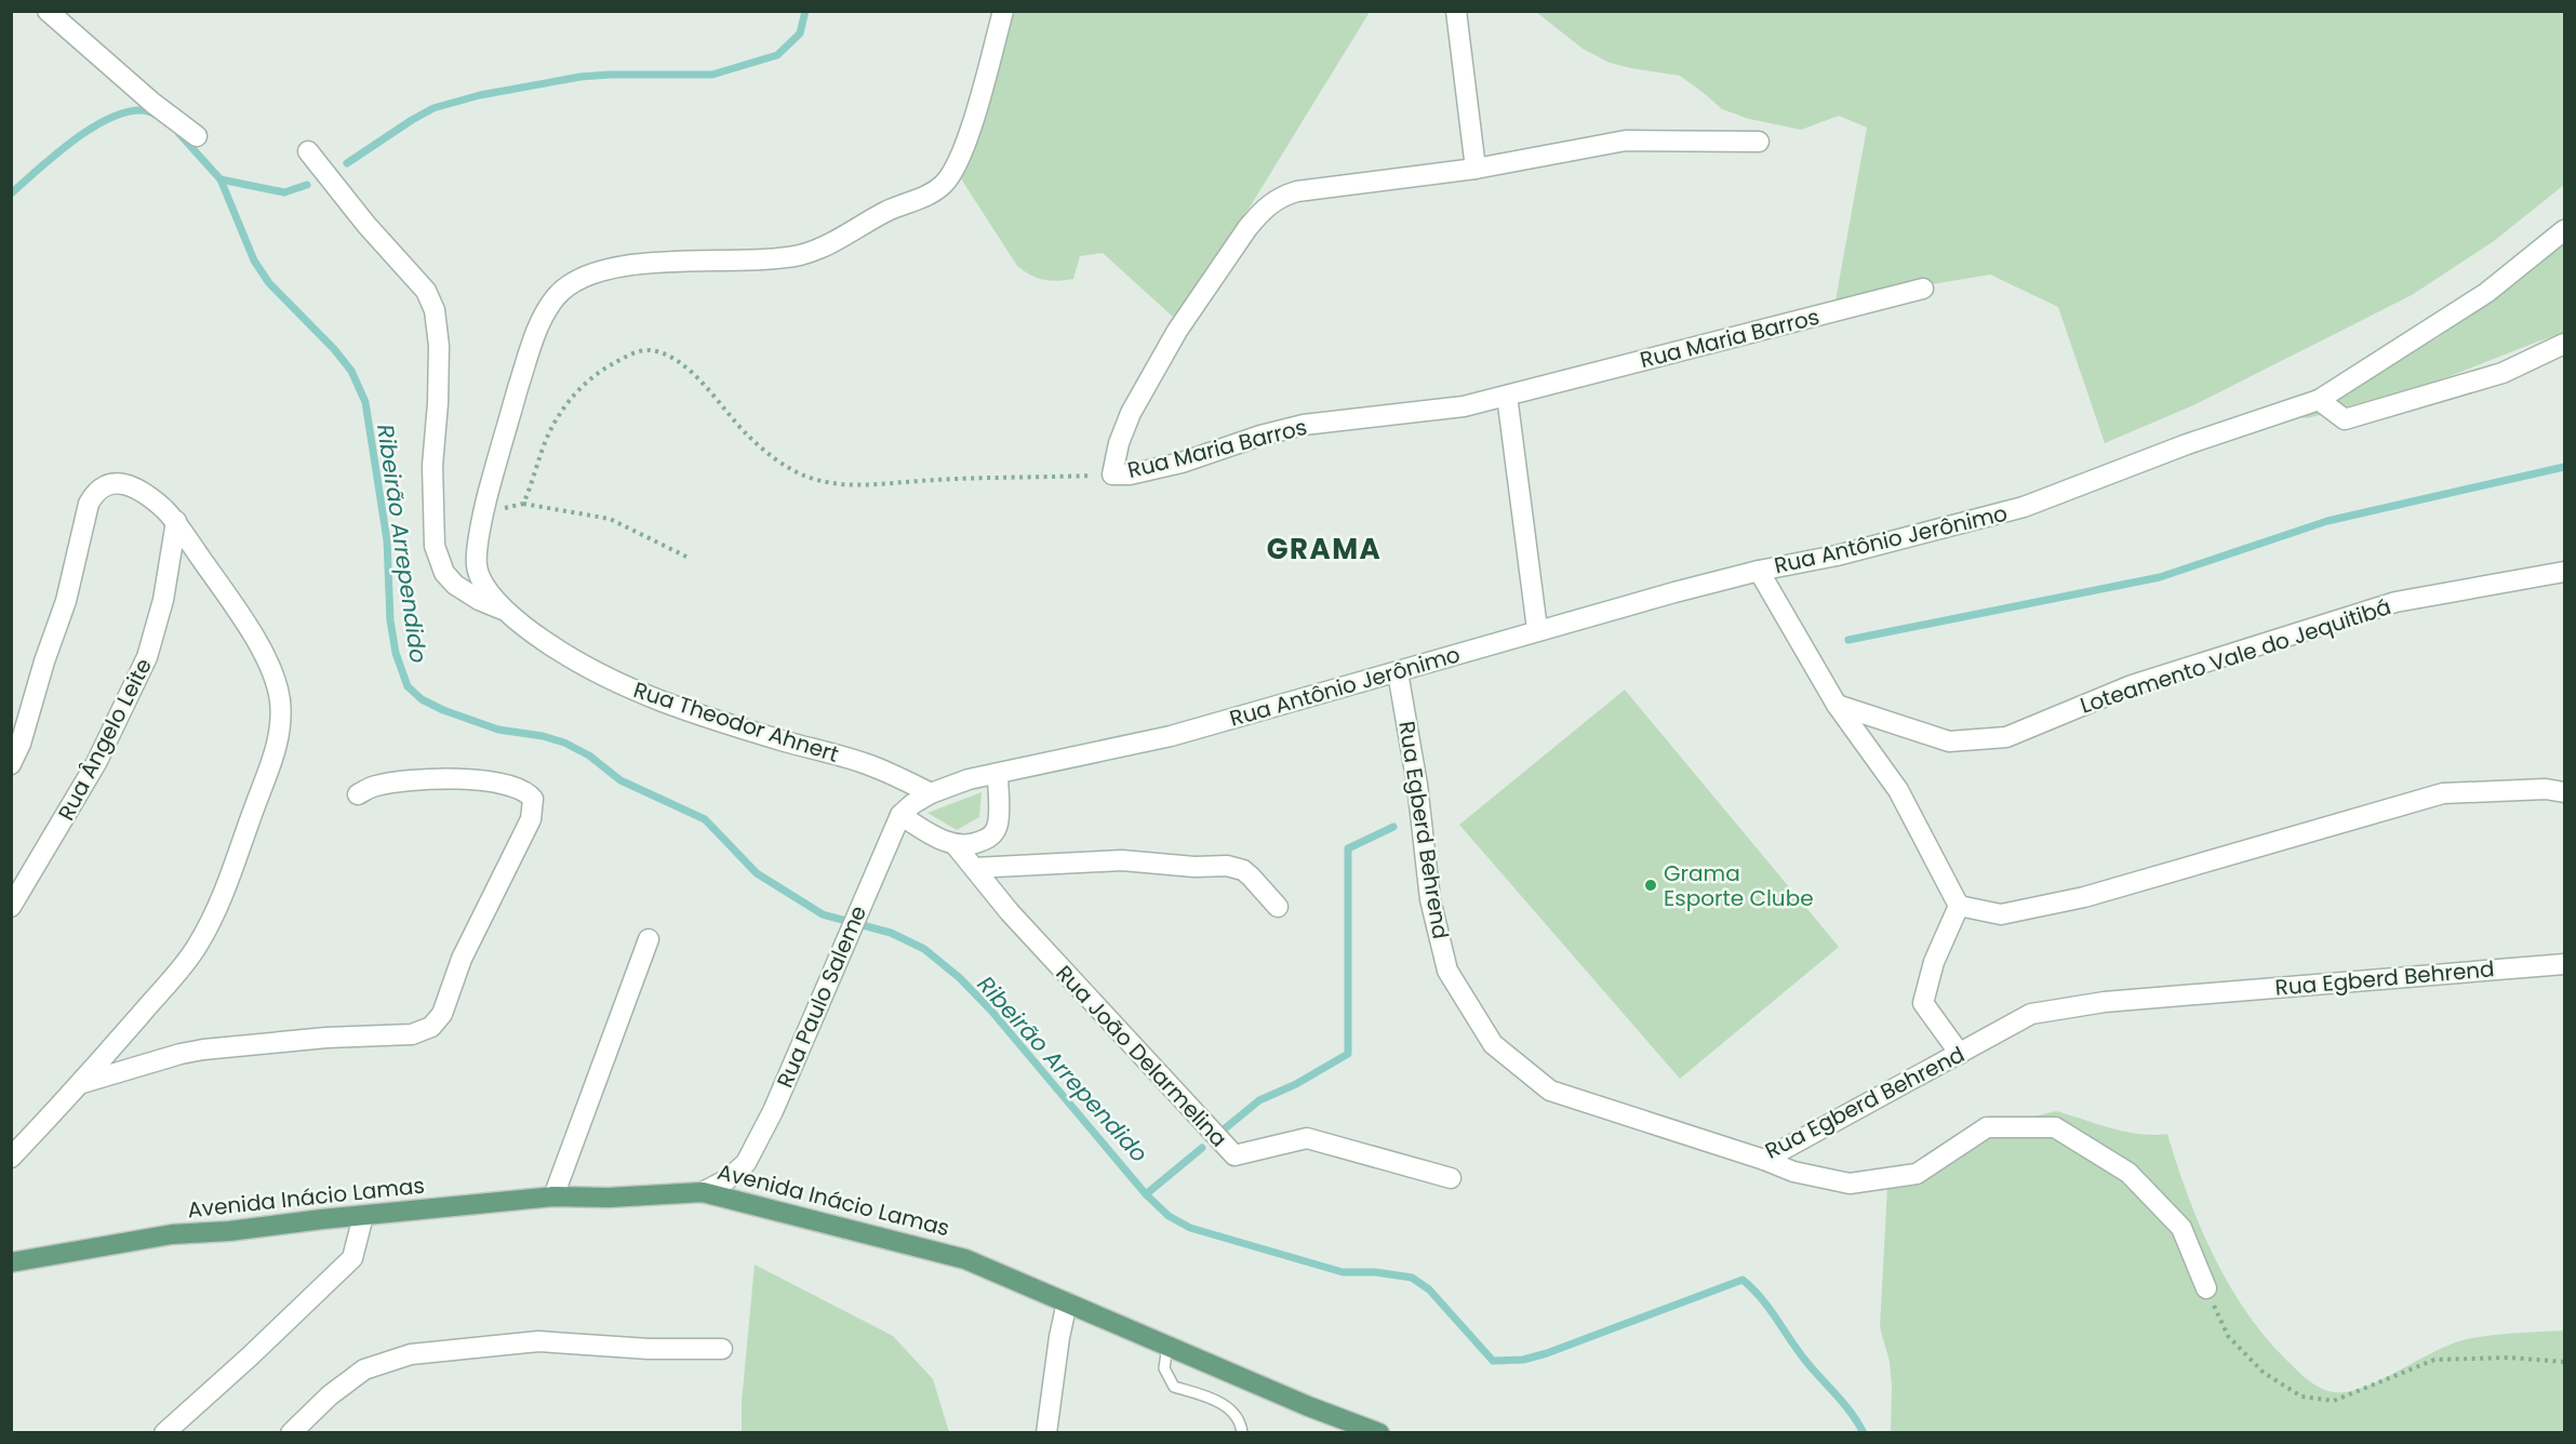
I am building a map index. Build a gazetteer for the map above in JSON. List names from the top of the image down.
{
  "streets": {
    "main road": ["Avenida Inácio Lamas"],
    "street": [
      "Rua Maria Barros",
      "Rua Antônio Jerônimo",
      "Loteamento Vale do Jequitibá",
      "Rua Theodor Ahnert",
      "Rua Ângelo Leite",
      "Rua Egberd Behrend",
      "Rua Paulo Saleme",
      "Rua João Delarmelina"
    ]
  },
  "crossings": [
    ["Rua Antônio Jerônimo", "Loteamento Vale do Jequitibá"],
    ["Rua Antônio Jerônimo", "Rua Theodor Ahnert"],
    ["Rua Antônio Jerônimo", "Rua Egberd Behrend"],
    ["Rua Paulo Saleme", "Avenida Inácio Lamas"]
  ],
  "districts": ["GRAMA"],
  "water": ["Ribeirão Arrependido"],
  "places": ["Grama Esporte Clube"]
}
